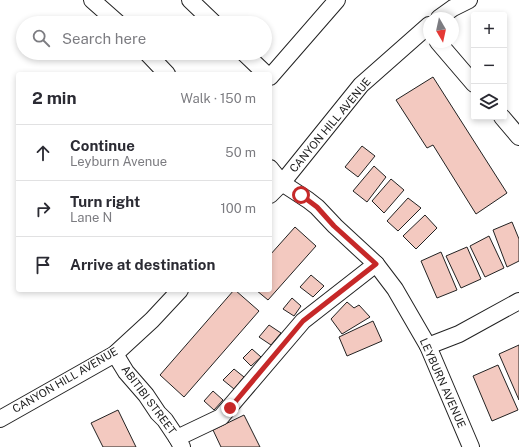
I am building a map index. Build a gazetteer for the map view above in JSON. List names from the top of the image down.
{
  "streets": {
    "street": ["CANYON HILL AVENUE", "LEYBURN AVENUE", "ABITIBI STREET"]
  },
  "crossings": [
    ["CANYON HILL AVENUE", "LEYBURN AVENUE"],
    ["CANYON HILL AVENUE", "ABITIBI STREET"]
  ],
  "north": "bottom",
  "page": {
    "map_buttons": ["+", "−"],
    "search": "Search here",
    "heading": ["2 min", "Walk · 150 m"],
    "list": [
      ["Continue", "Leyburn Avenue", "50 m"],
      ["Turn right", "Lane N", "100 m"],
      "Arrive at destination"
    ]
  }
}
